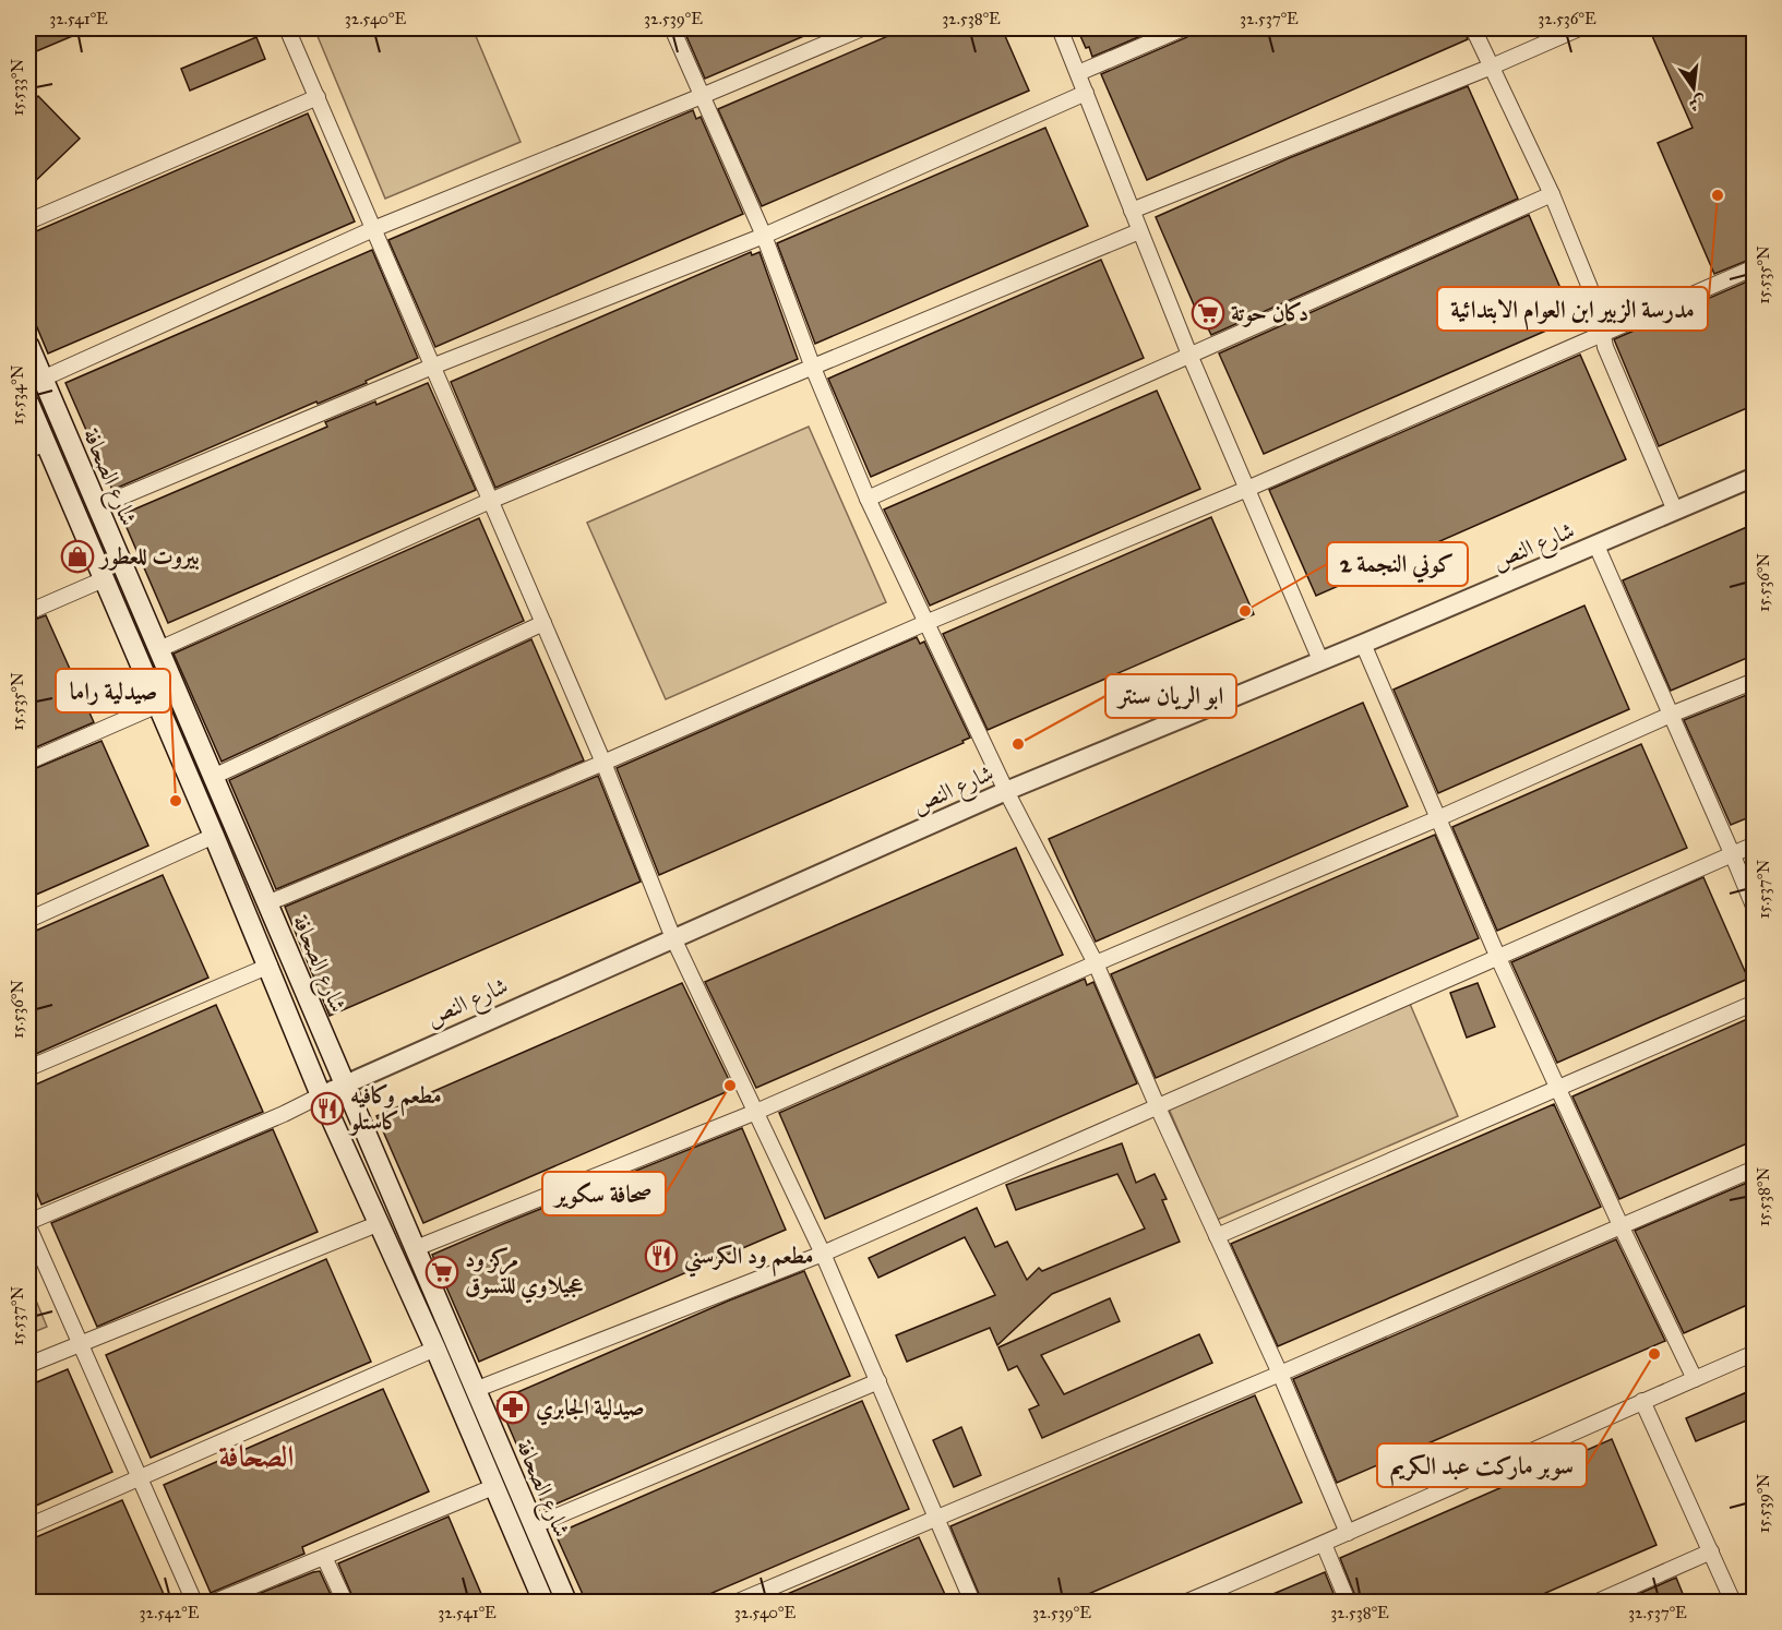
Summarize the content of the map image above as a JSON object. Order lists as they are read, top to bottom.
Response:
{
  "streets": {
    "main road": ["شارع الصحافة"],
    "street": ["شارع النص"]
  },
  "crossings": [
    ["شارع الصحافة", "شارع النص"]
  ],
  "districts": ["الصحافة"],
  "places": {
    "other": [
      "مدرسة الزبير ابن العوام الابتدائية",
      "كوني النجمة 2",
      "ابو الريان سنتر",
      "صيدلية راما",
      "صحافة سكوير",
      "سوبر ماركت عبد الكريم"
    ],
    "supermarket": ["دكان حوتة", "مركز ود عجيلاوي للتسوق"],
    "shop": ["بيروت للعطور"],
    "restaurant": ["مطعم وكافيه كاستلو", "مطعم ود الكرسني"],
    "pharmacy": ["صيدلية الجابري"]
  },
  "north": "bottom",
  "coordinates": [
    "32.541°E",
    "32.540°E",
    "32.539°E",
    "32.538°E",
    "32.537°E",
    "32.536°E",
    "15.533°N",
    "15.535°N",
    "15.534°N",
    "15.536°N",
    "15.537°N",
    "15.538°N",
    "15.539°N",
    "32.542°E"
  ]
}
